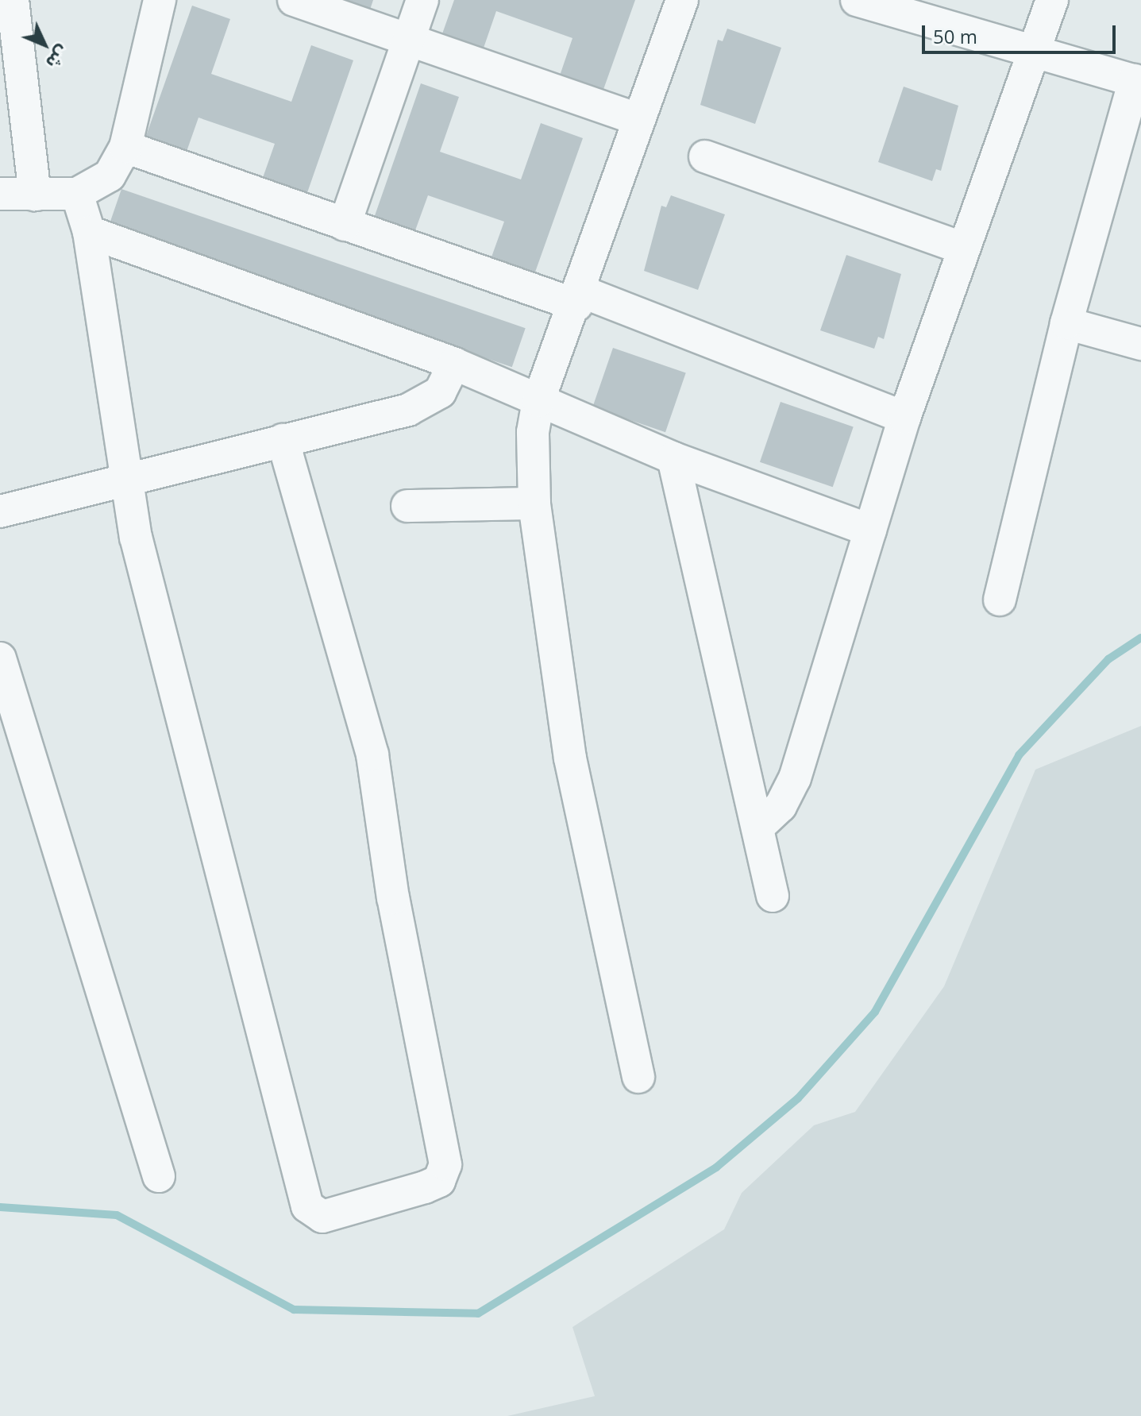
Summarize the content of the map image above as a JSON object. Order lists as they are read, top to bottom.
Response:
{
  "scale_bar": "50 m",
  "north": "bottom right"
}
